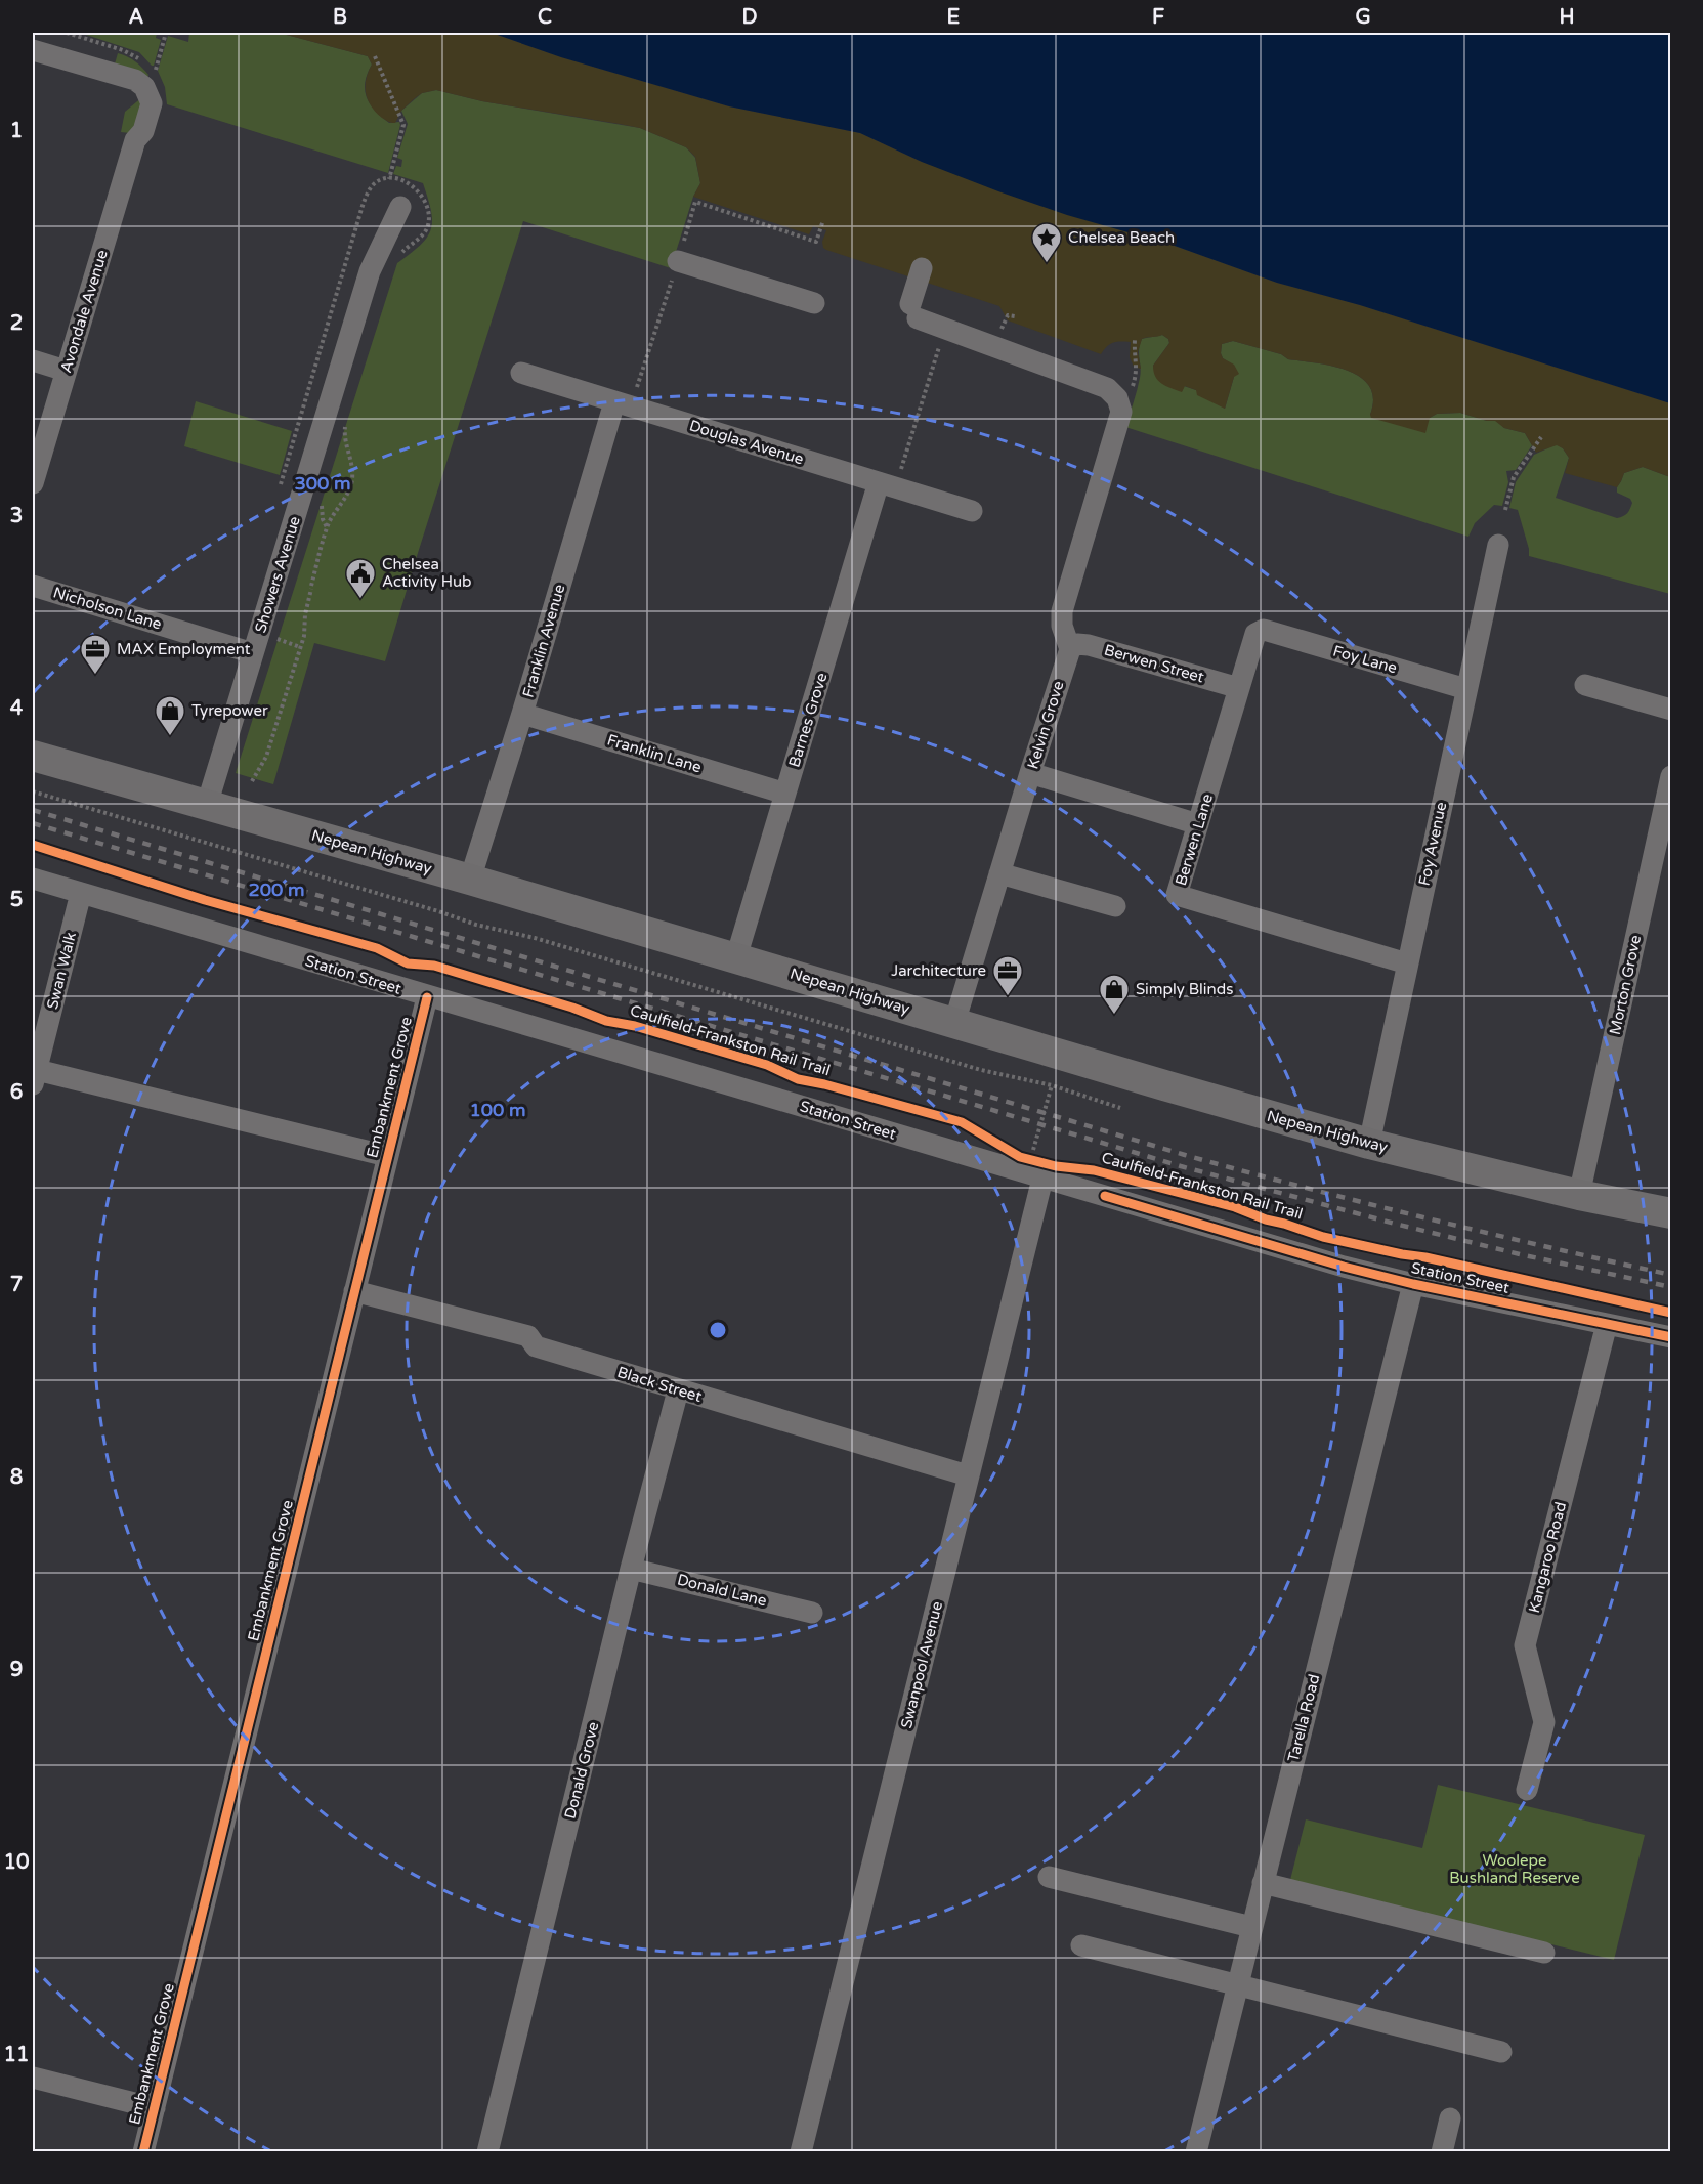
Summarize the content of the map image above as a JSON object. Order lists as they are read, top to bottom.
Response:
{
  "streets": {
    "highway": ["Nepean Highway"],
    "street": [
      "Avondale Avenue",
      "Douglas Avenue",
      "Showers Avenue",
      "Nicholson Lane",
      "Franklin Avenue",
      "Foy Lane",
      "Berwen Street",
      "Barnes Grove",
      "Kelvin Grove",
      "Franklin Lane",
      "Berwen Lane",
      "Foy Avenue",
      "Swan Walk",
      "Station Street",
      "Morton Grove",
      "Embankment Grove",
      "Black Street",
      "Kangaroo Road",
      "Donald Lane",
      "Swanpool Avenue",
      "Tarella Road",
      "Donald Grove"
    ],
    "cycle path": ["Caulfield-Frankston Rail Trail"]
  },
  "crossings": [
    ["Douglas Avenue", "Franklin Avenue"],
    ["Douglas Avenue", "Barnes Grove"],
    ["Showers Avenue", "Nicholson Lane"],
    ["Showers Avenue", "Nepean Highway"],
    ["Franklin Avenue", "Franklin Lane"],
    ["Franklin Avenue", "Nepean Highway"],
    ["Foy Lane", "Berwen Lane"],
    ["Foy Lane", "Foy Avenue"],
    ["Berwen Street", "Kelvin Grove"],
    ["Berwen Street", "Berwen Lane"],
    ["Barnes Grove", "Franklin Lane"],
    ["Barnes Grove", "Nepean Highway"],
    ["Kelvin Grove", "Nepean Highway"],
    ["Berwen Lane", "Foy Avenue"],
    ["Foy Avenue", "Nepean Highway"],
    ["Nepean Highway", "Morton Grove"],
    ["Swan Walk", "Station Street"],
    ["Station Street", "Embankment Grove"],
    ["Station Street", "Kangaroo Road"],
    ["Station Street", "Swanpool Avenue"],
    ["Station Street", "Tarella Road"],
    ["Embankment Grove", "Black Street"],
    ["Black Street", "Swanpool Avenue"],
    ["Black Street", "Donald Grove"],
    ["Donald Lane", "Donald Grove"]
  ],
  "parks": ["Woolepe Bushland Reserve"],
  "places": {
    "place": ["Chelsea Beach"],
    "public building": ["Chelsea Activity Hub"],
    "office": ["MAX Employment", "Jarchitecture"],
    "shop": ["Tyrepower", "Simply Blinds"]
  },
  "grid": {
    "columns": [
      "A",
      "B",
      "C",
      "D",
      "E",
      "F",
      "G",
      "H"
    ],
    "rows": [
      "1",
      "2",
      "3",
      "4",
      "5",
      "6",
      "7",
      "8",
      "9",
      "10",
      "11"
    ]
  },
  "rings": ["300 m", "200 m", "100 m"]
}
